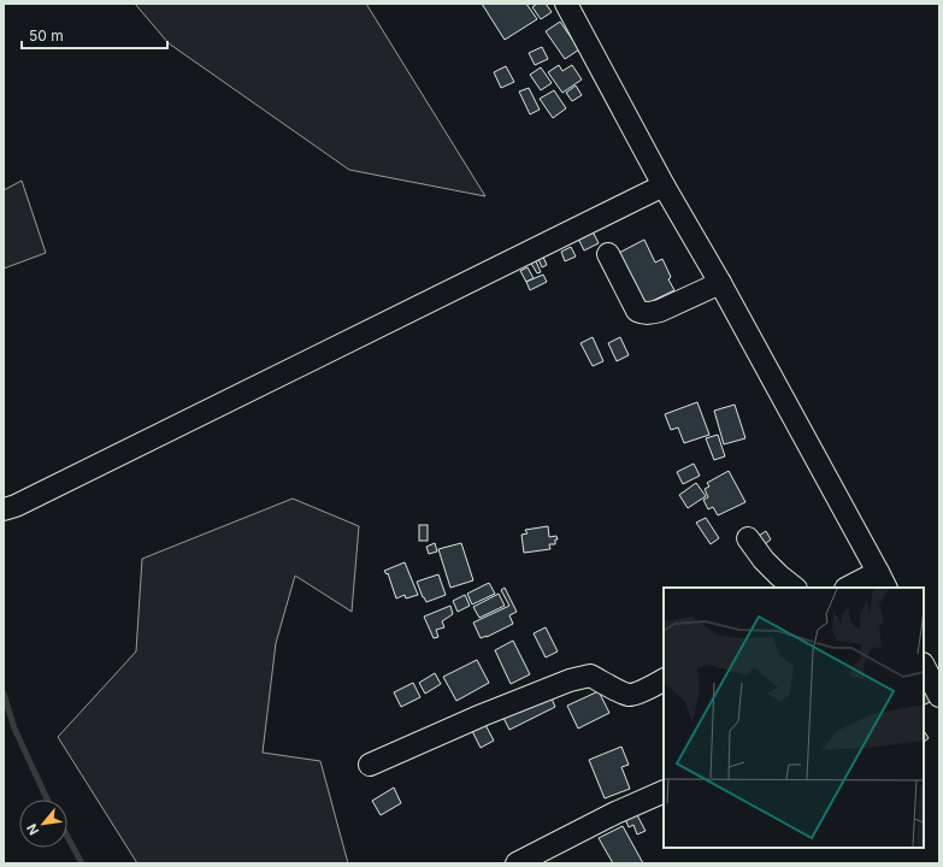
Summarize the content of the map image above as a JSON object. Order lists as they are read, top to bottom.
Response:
{
  "scale_bar": "50 m",
  "north": "bottom left"
}
